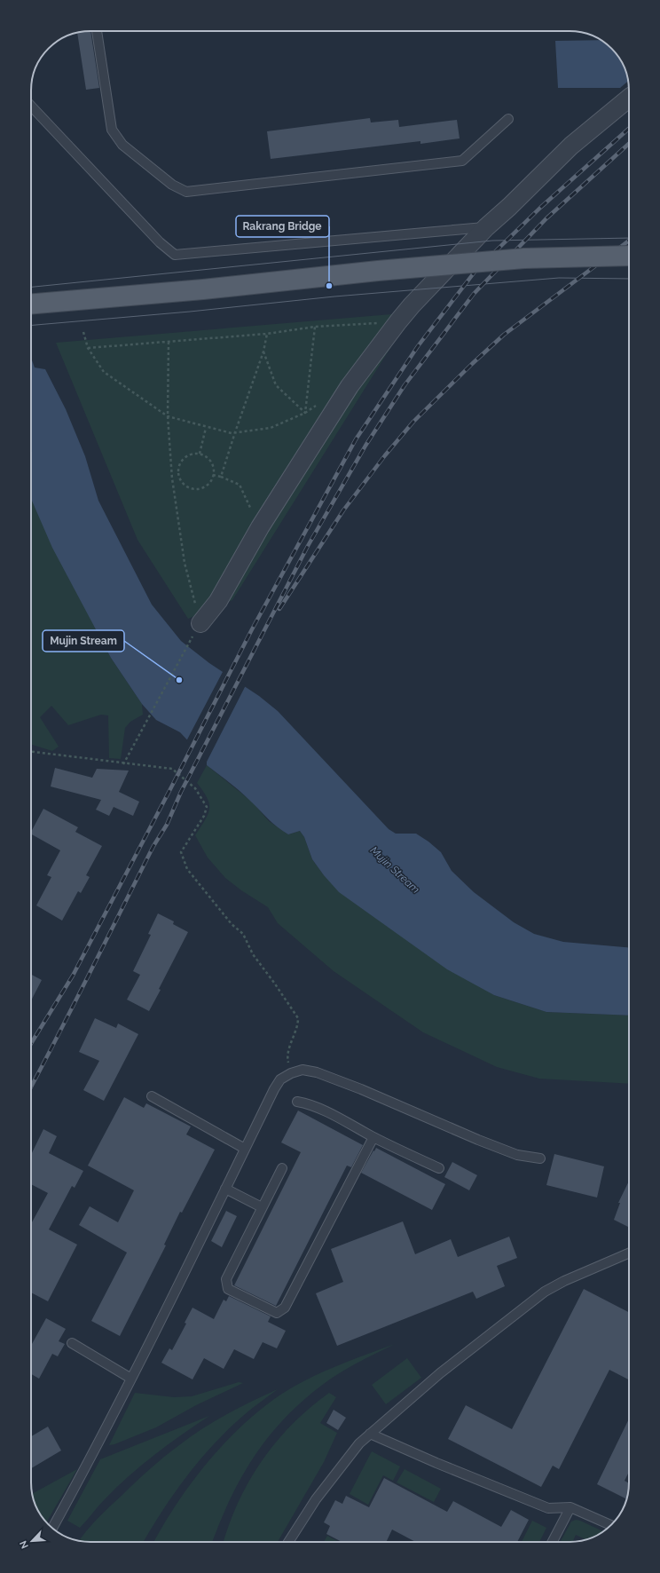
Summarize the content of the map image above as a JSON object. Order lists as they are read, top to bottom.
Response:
{
  "water": ["Mujin Stream"],
  "places": ["Rakrang Bridge", "Mujin Stream"],
  "north": "bottom left"
}
